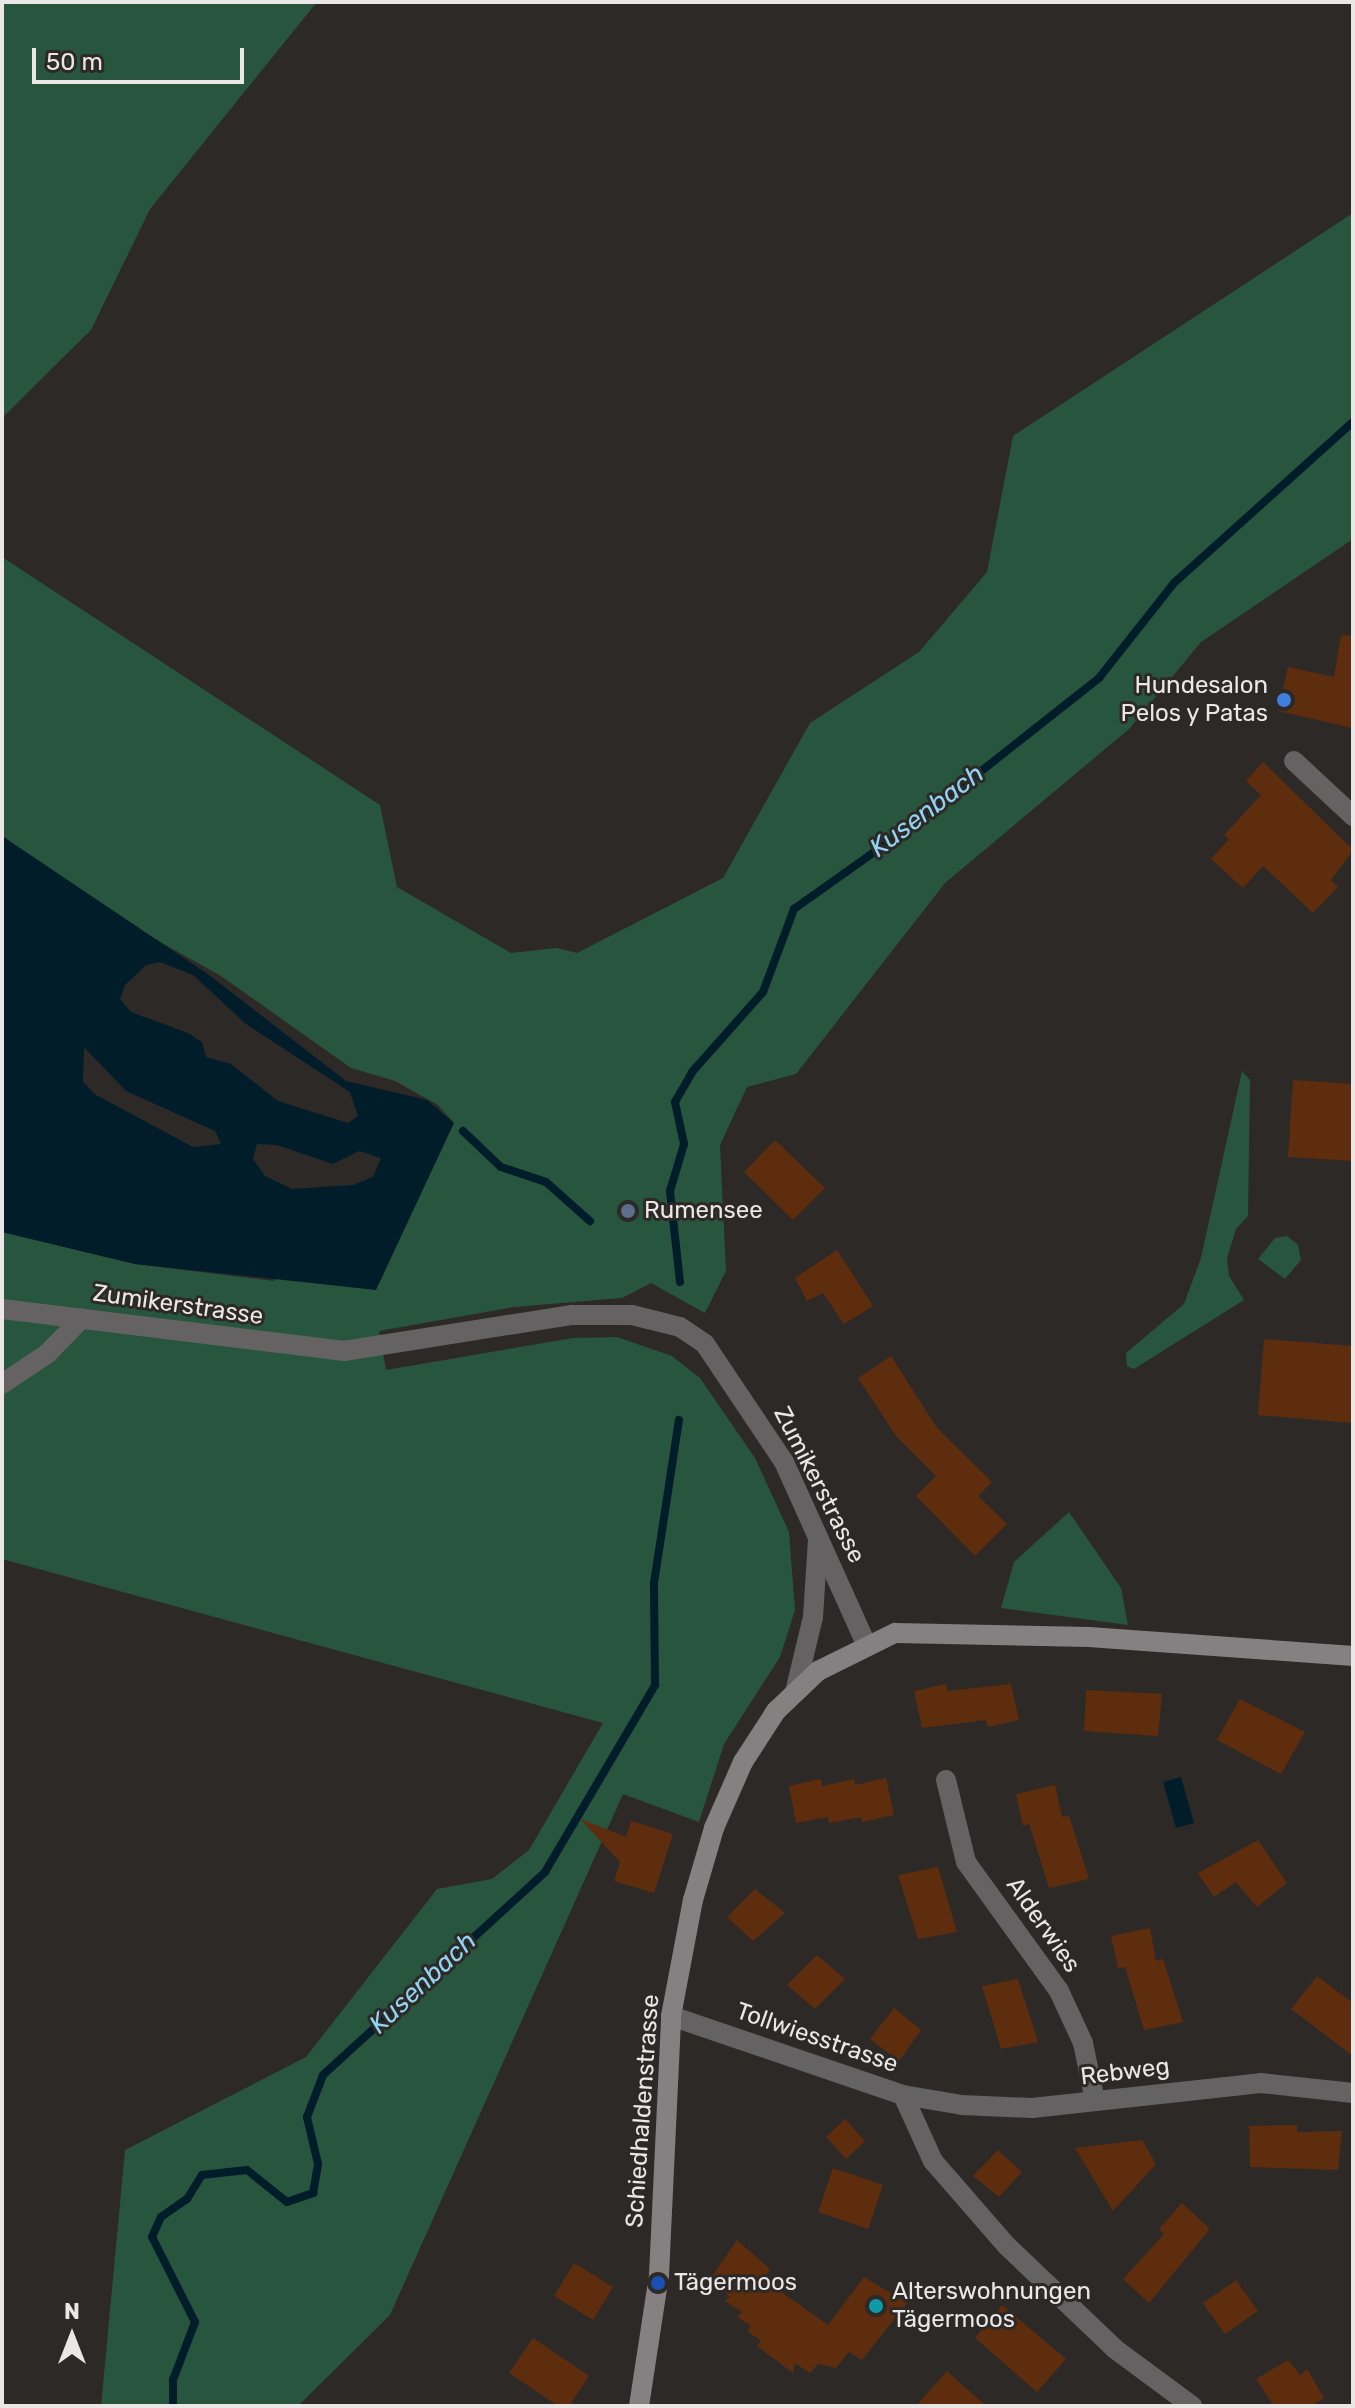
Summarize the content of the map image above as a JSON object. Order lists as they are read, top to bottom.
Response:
{
  "streets": {
    "main road": ["Schiedhaldenstrasse"],
    "street": [
      "Zumikerstrasse",
      "Alderwies",
      "Tollwiesstrasse",
      "Rebweg"
    ]
  },
  "crossings": [
    ["Zumikerstrasse", "Schiedhaldenstrasse"],
    ["Alderwies", "Rebweg"],
    ["Tollwiesstrasse", "Rebweg"],
    ["Tollwiesstrasse", "Schiedhaldenstrasse"]
  ],
  "water": ["Kusenbach"],
  "places": [
    "Hundesalon Pelos y Patas",
    "Rumensee",
    "Tägermoos",
    "Alterswohnungen Tägermoos"
  ],
  "scale_bar": "50 m",
  "north": "top"
}
